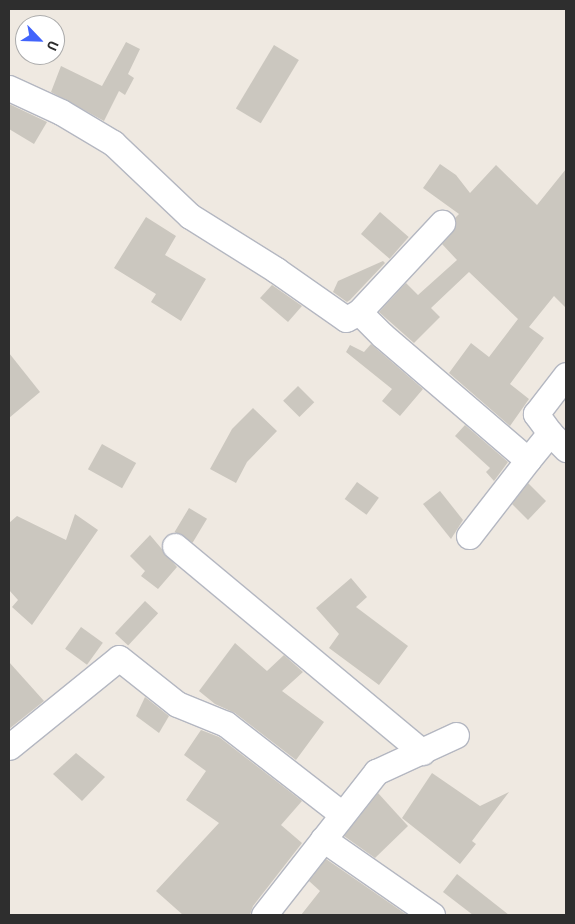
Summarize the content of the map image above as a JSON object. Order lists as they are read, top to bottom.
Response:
{
  "north": "bottom right"
}
